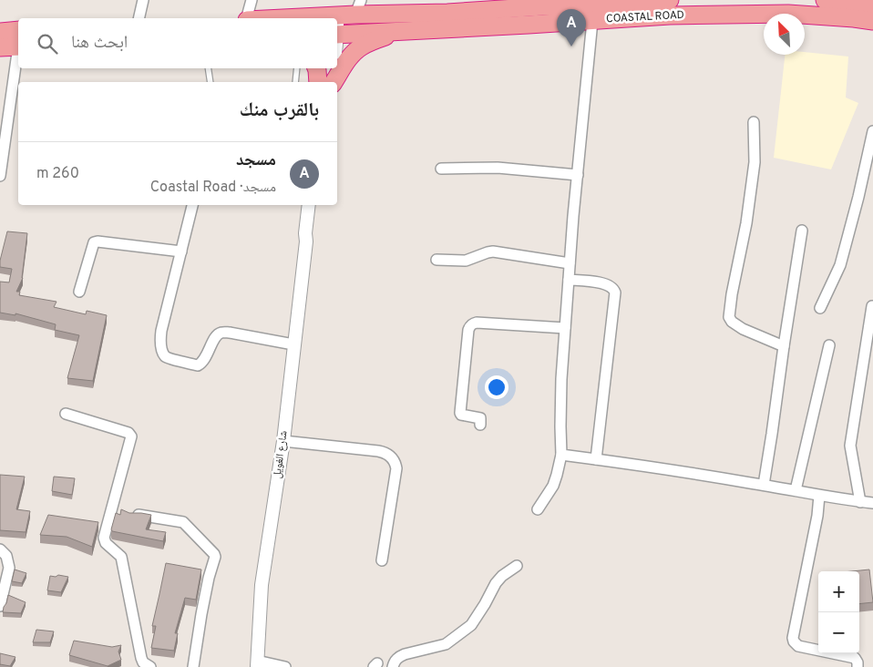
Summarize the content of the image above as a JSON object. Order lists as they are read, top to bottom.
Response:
{
  "streets": {
    "highway": ["COASTAL ROAD"],
    "street": ["شارع الغويل"]
  },
  "north": "top left",
  "page": {
    "pins": "A",
    "search": "ابحث هنا",
    "heading": "بالقرب منك",
    "list": [
      {
        "mark": "A",
        "name": "مسجد",
        "note": "مسجد · Coastal Road",
        "value": "260 m"
      }
    ],
    "map_buttons": ["+", "−"]
  }
}
